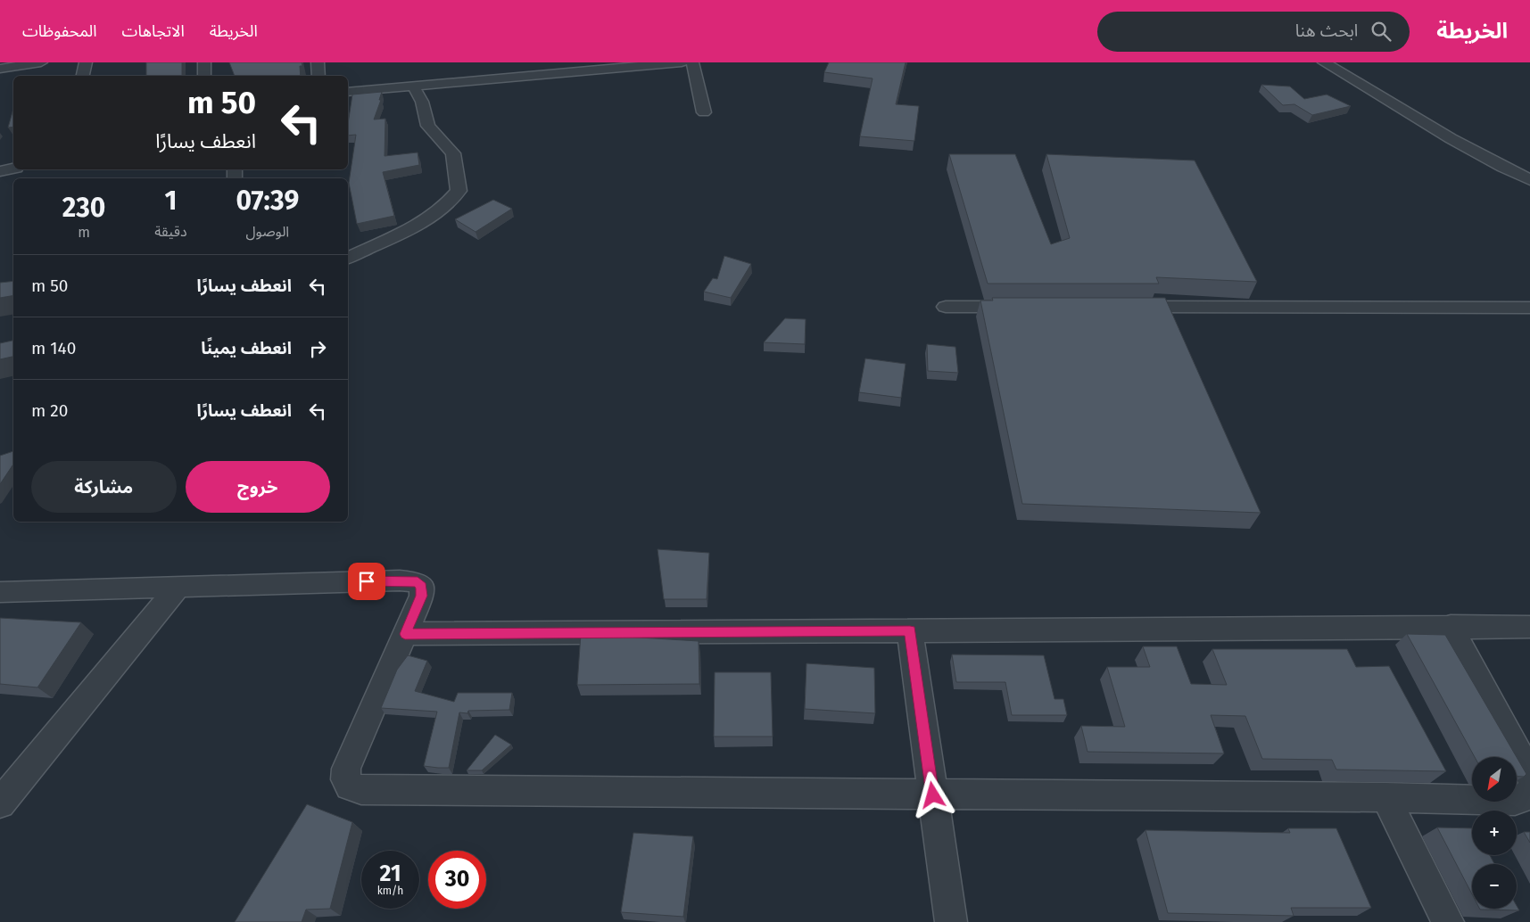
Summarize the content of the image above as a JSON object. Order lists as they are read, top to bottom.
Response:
{
  "north": "bottom left",
  "page": {
    "header": "الخريطة",
    "search": "ابحث هنا",
    "nav": ["الخريطة", "الاتجاهات", "المحفوظات"],
    "turn": ["50 m", "انعطف يسارًا"],
    "eta": [
      "07:39",
      "الوصول",
      "1",
      "دقيقة",
      "230",
      "m"
    ],
    "list": [
      {
        "name": "انعطف يسارًا",
        "value": "50 m"
      },
      {
        "name": "انعطف يمينًا",
        "value": "140 m"
      },
      {
        "name": "انعطف يسارًا",
        "value": "20 m"
      }
    ],
    "buttons": ["خروج", "مشاركة"],
    "map_buttons": ["+", "−"],
    "speed": "21 km/h",
    "limit": "30"
  }
}
